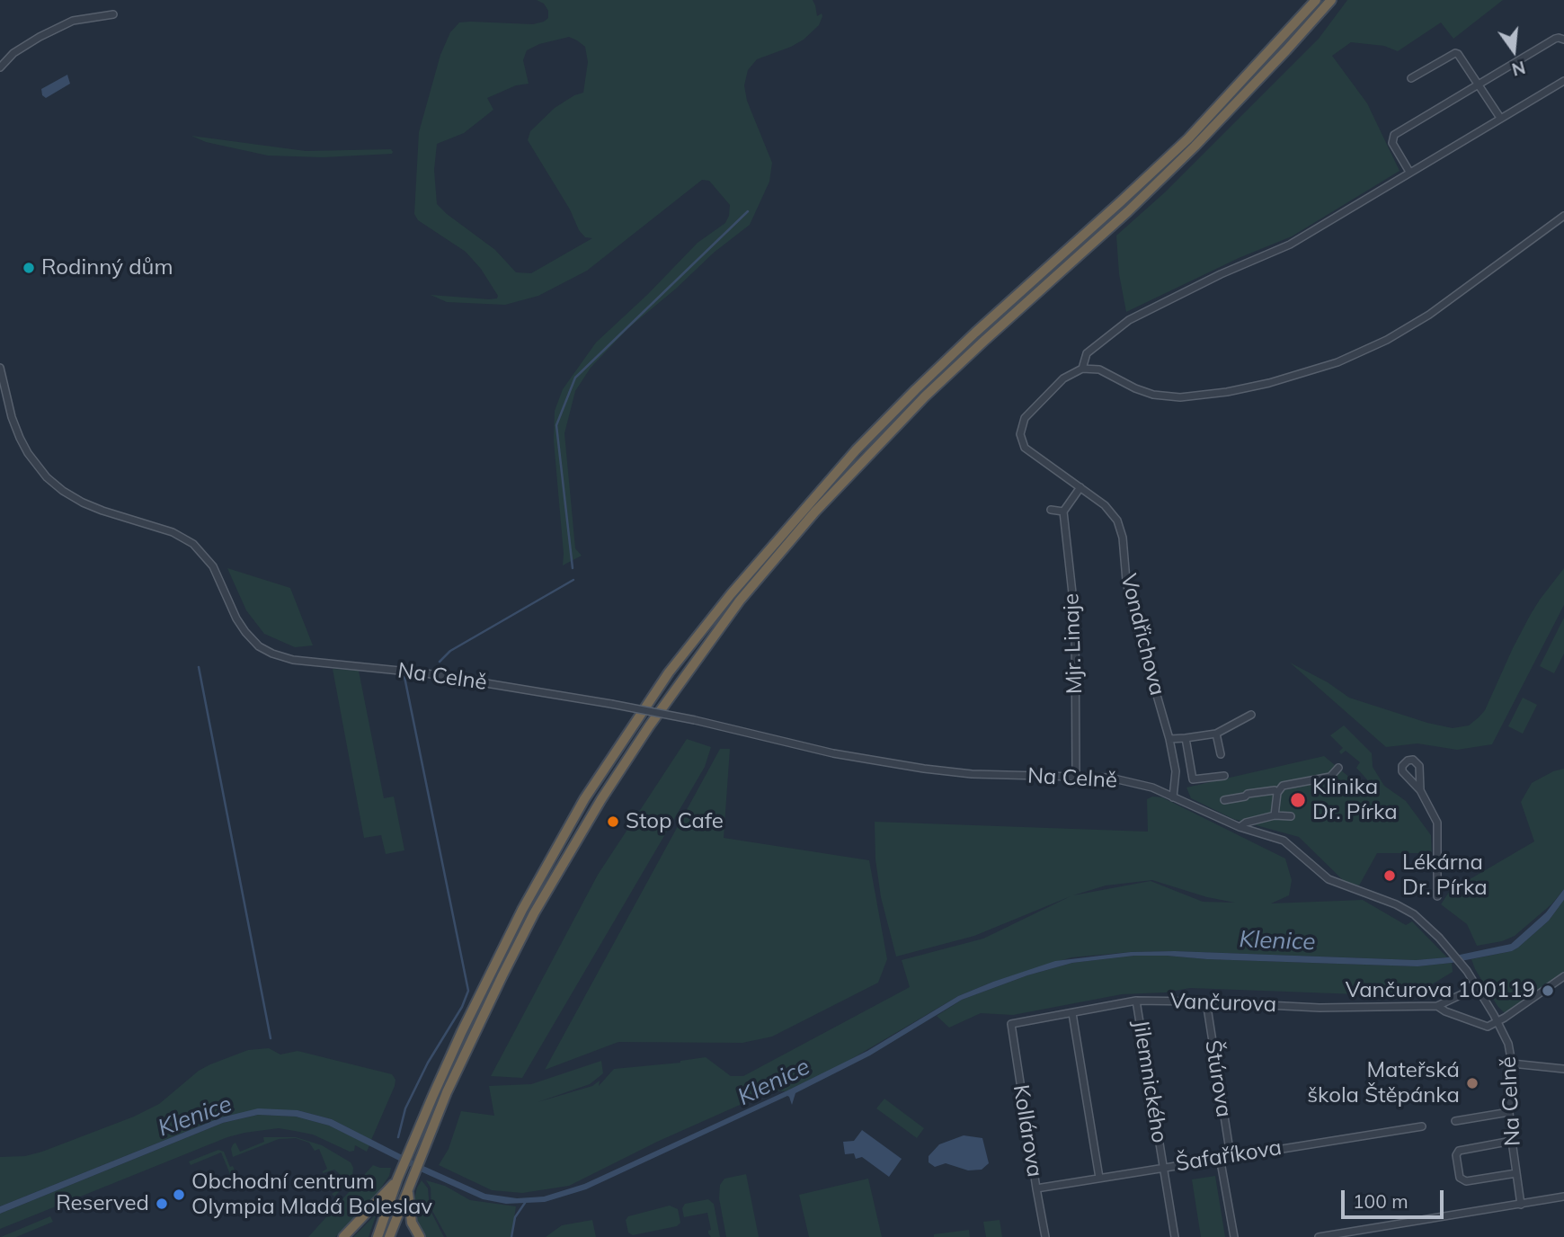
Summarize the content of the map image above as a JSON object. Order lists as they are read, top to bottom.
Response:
{
  "streets": {
    "street": [
      "Vondřichova",
      "Mjr. Linaje",
      "Na Celně",
      "Vančurova",
      "Štúrova",
      "Jilemnického",
      "Kollárova",
      "Šafaříkova"
    ]
  },
  "crossings": [
    ["Vondřichova", "Na Celně"],
    ["Mjr. Linaje", "Na Celně"],
    ["Na Celně", "Vančurova"],
    ["Vančurova", "Štúrova"],
    ["Vančurova", "Jilemnického"],
    ["Vančurova", "Kollárova"],
    ["Štúrova", "Šafaříkova"],
    ["Jilemnického", "Šafaříkova"],
    ["Kollárova", "Šafaříkova"]
  ],
  "water": ["Klenice"],
  "places": [
    "Rodinný dům",
    "Klinika Dr. Pírka",
    "Stop Cafe",
    "Lékárna Dr. Pírka",
    "Vančurova 100119",
    "Mateřská škola Štěpánka",
    "Obchodní centrum Olympia Mladá Boleslav",
    "Reserved"
  ],
  "scale_bar": "100 m",
  "north": "bottom"
}
